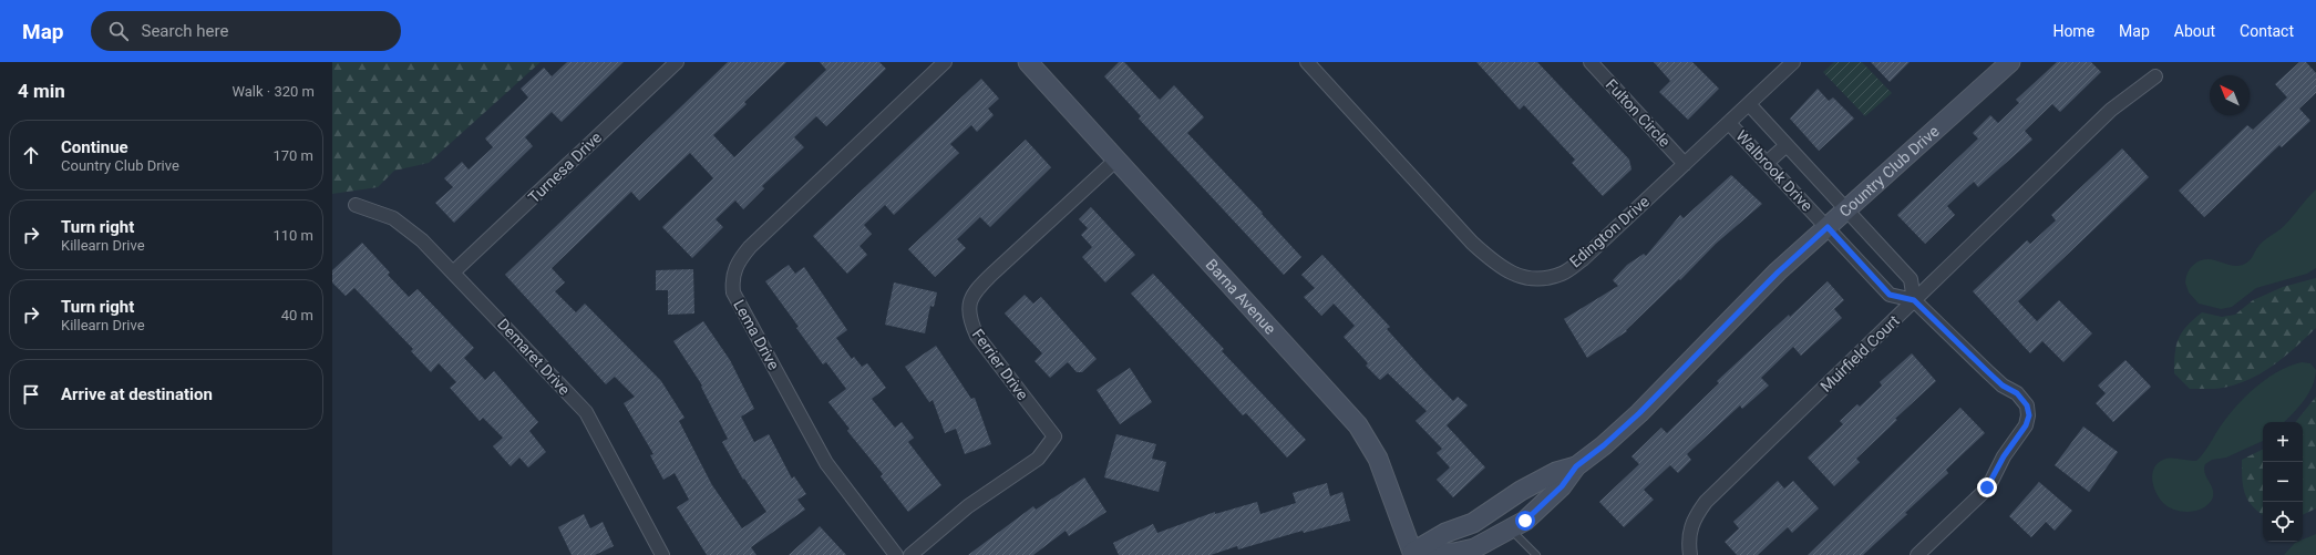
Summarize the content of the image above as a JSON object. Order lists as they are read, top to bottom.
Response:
{
  "streets": {
    "street": [
      "Fulton Circle",
      "Turnesa Drive",
      "Walbrook Drive",
      "Country Club Drive",
      "Edington Drive",
      "Barna Avenue",
      "Lema Drive",
      "Muirfield Court",
      "Demaret Drive",
      "Ferrier Drive"
    ]
  },
  "crossings": [
    ["Fulton Circle", "Edington Drive"],
    ["Turnesa Drive", "Demaret Drive"],
    ["Walbrook Drive", "Country Club Drive"],
    ["Walbrook Drive", "Edington Drive"],
    ["Walbrook Drive", "Muirfield Court"],
    ["Country Club Drive", "Barna Avenue"],
    ["Barna Avenue", "Ferrier Drive"]
  ],
  "north": "top left",
  "page": {
    "header": "Map",
    "search": "Search here",
    "nav": [
      "Home",
      "Map",
      "About",
      "Contact"
    ],
    "heading": ["4 min", "Walk · 320 m"],
    "list": [
      ["Continue", "Country Club Drive", "170 m"],
      ["Turn right", "Killearn Drive", "110 m"],
      ["Turn right", "Killearn Drive", "40 m"],
      "Arrive at destination"
    ],
    "map_buttons": ["+", "−"]
  }
}
